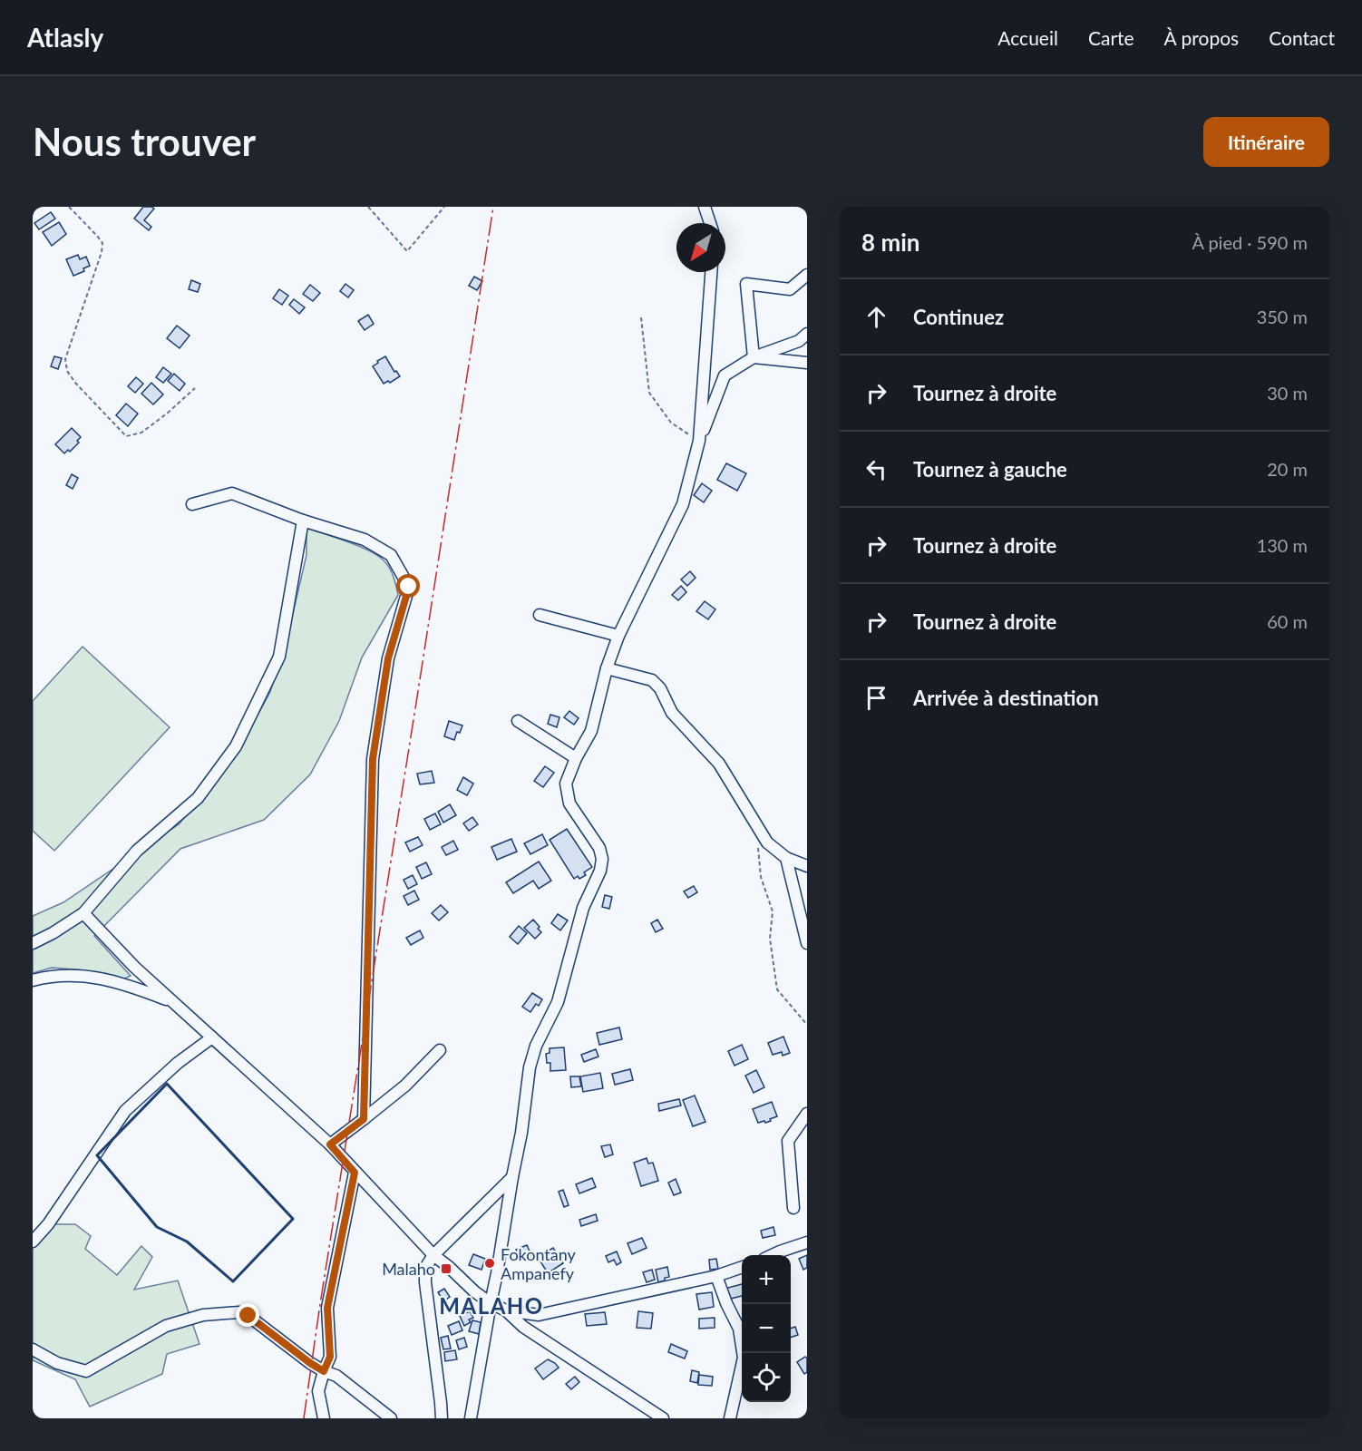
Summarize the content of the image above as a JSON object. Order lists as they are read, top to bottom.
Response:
{
  "districts": ["MALAHO"],
  "places": {
    "other": ["Fokontany Ampanefy"],
    "transit": ["Malaho"]
  },
  "north": "bottom left",
  "page": {
    "header": "Atlasly",
    "nav": [
      "Accueil",
      "Carte",
      "À propos",
      "Contact"
    ],
    "buttons": "Itinéraire",
    "title": "Nous trouver",
    "heading": ["8 min", "À pied · 590 m"],
    "list": [
      ["Continuez", "350 m"],
      ["Tournez à droite", "30 m"],
      ["Tournez à gauche", "20 m"],
      ["Tournez à droite", "130 m"],
      ["Tournez à droite", "60 m"],
      "Arrivée à destination"
    ],
    "map_buttons": ["+", "−"]
  }
}
